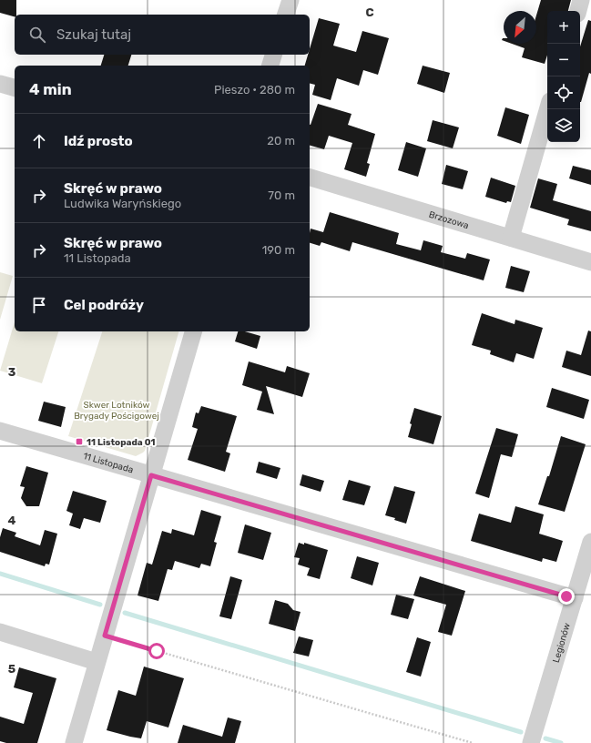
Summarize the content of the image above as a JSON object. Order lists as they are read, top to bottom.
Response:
{
  "streets": {
    "street": ["Brzozowa", "11 Listopada", "Legionów"]
  },
  "crossings": [
    ["11 Listopada", "Legionów"]
  ],
  "parks": ["Skwer Lotników Brygady Pościgowej"],
  "places": {
    "transit": ["11 Listopada 01"]
  },
  "north": "bottom left",
  "page": {
    "map_buttons": ["+", "−"],
    "search": "Szukaj tutaj",
    "heading": ["4 min", "Pieszo · 280 m"],
    "list": [
      ["Idź prosto", "20 m"],
      ["Skręć w prawo", "Ludwika Waryńskiego", "70 m"],
      ["Skręć w prawo", "11 Listopada", "190 m"],
      "Cel podróży"
    ]
  },
  "grid": {
    "columns": ["C"],
    "rows": ["3", "4", "5"]
  }
}
